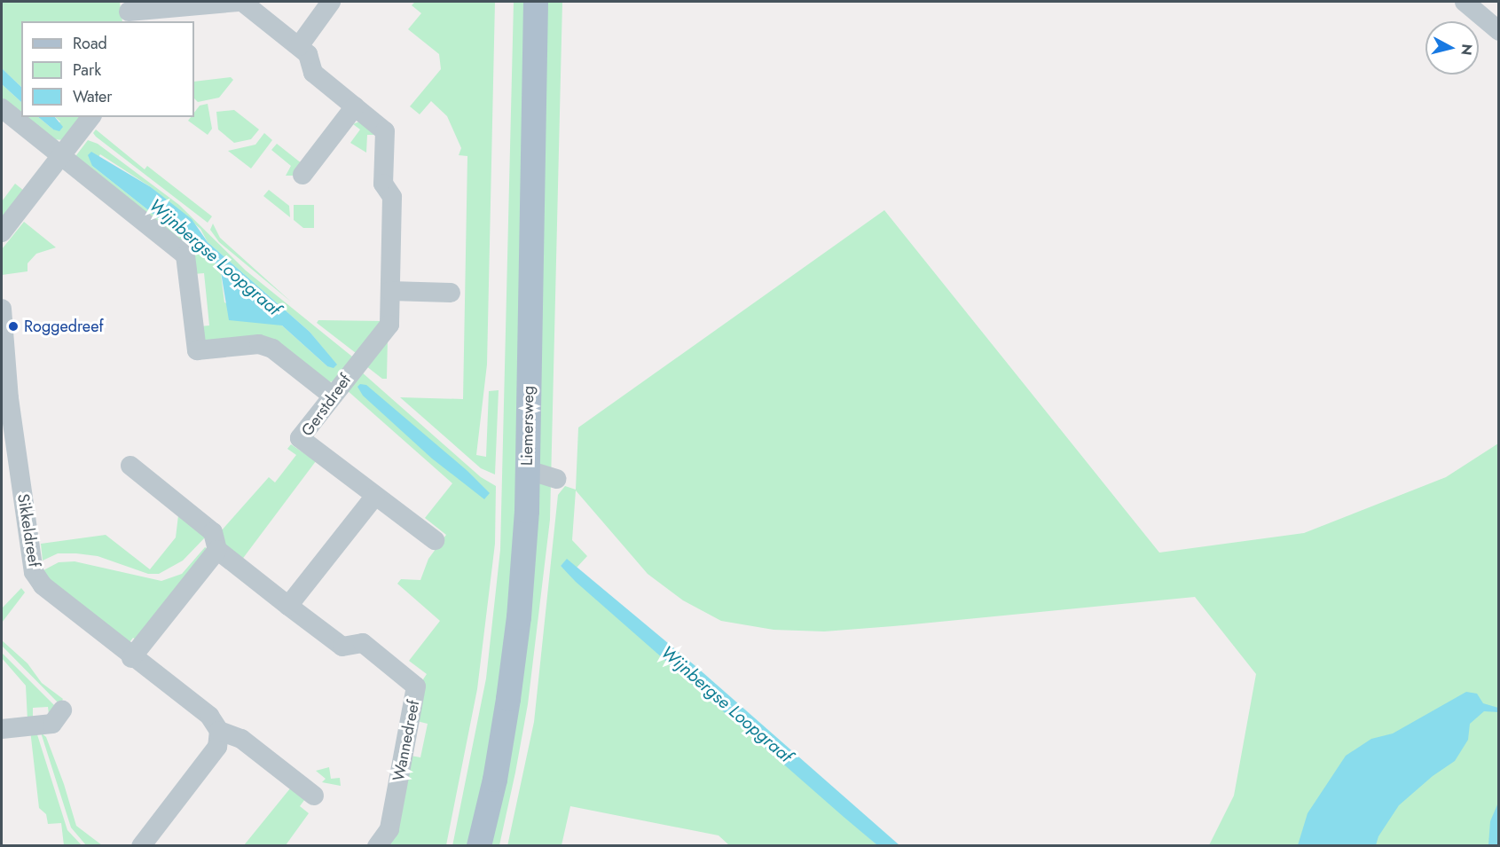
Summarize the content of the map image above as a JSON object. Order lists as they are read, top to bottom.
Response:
{
  "streets": {
    "main road": ["Liemersweg"],
    "street": ["Gerstdreef", "Sikkeldreef", "Wannedreef"]
  },
  "water": ["Wijnbergse Loopgraaf"],
  "places": ["Roggedreef"],
  "legend": ["Road", "Park", "Water"],
  "north": "right"
}
